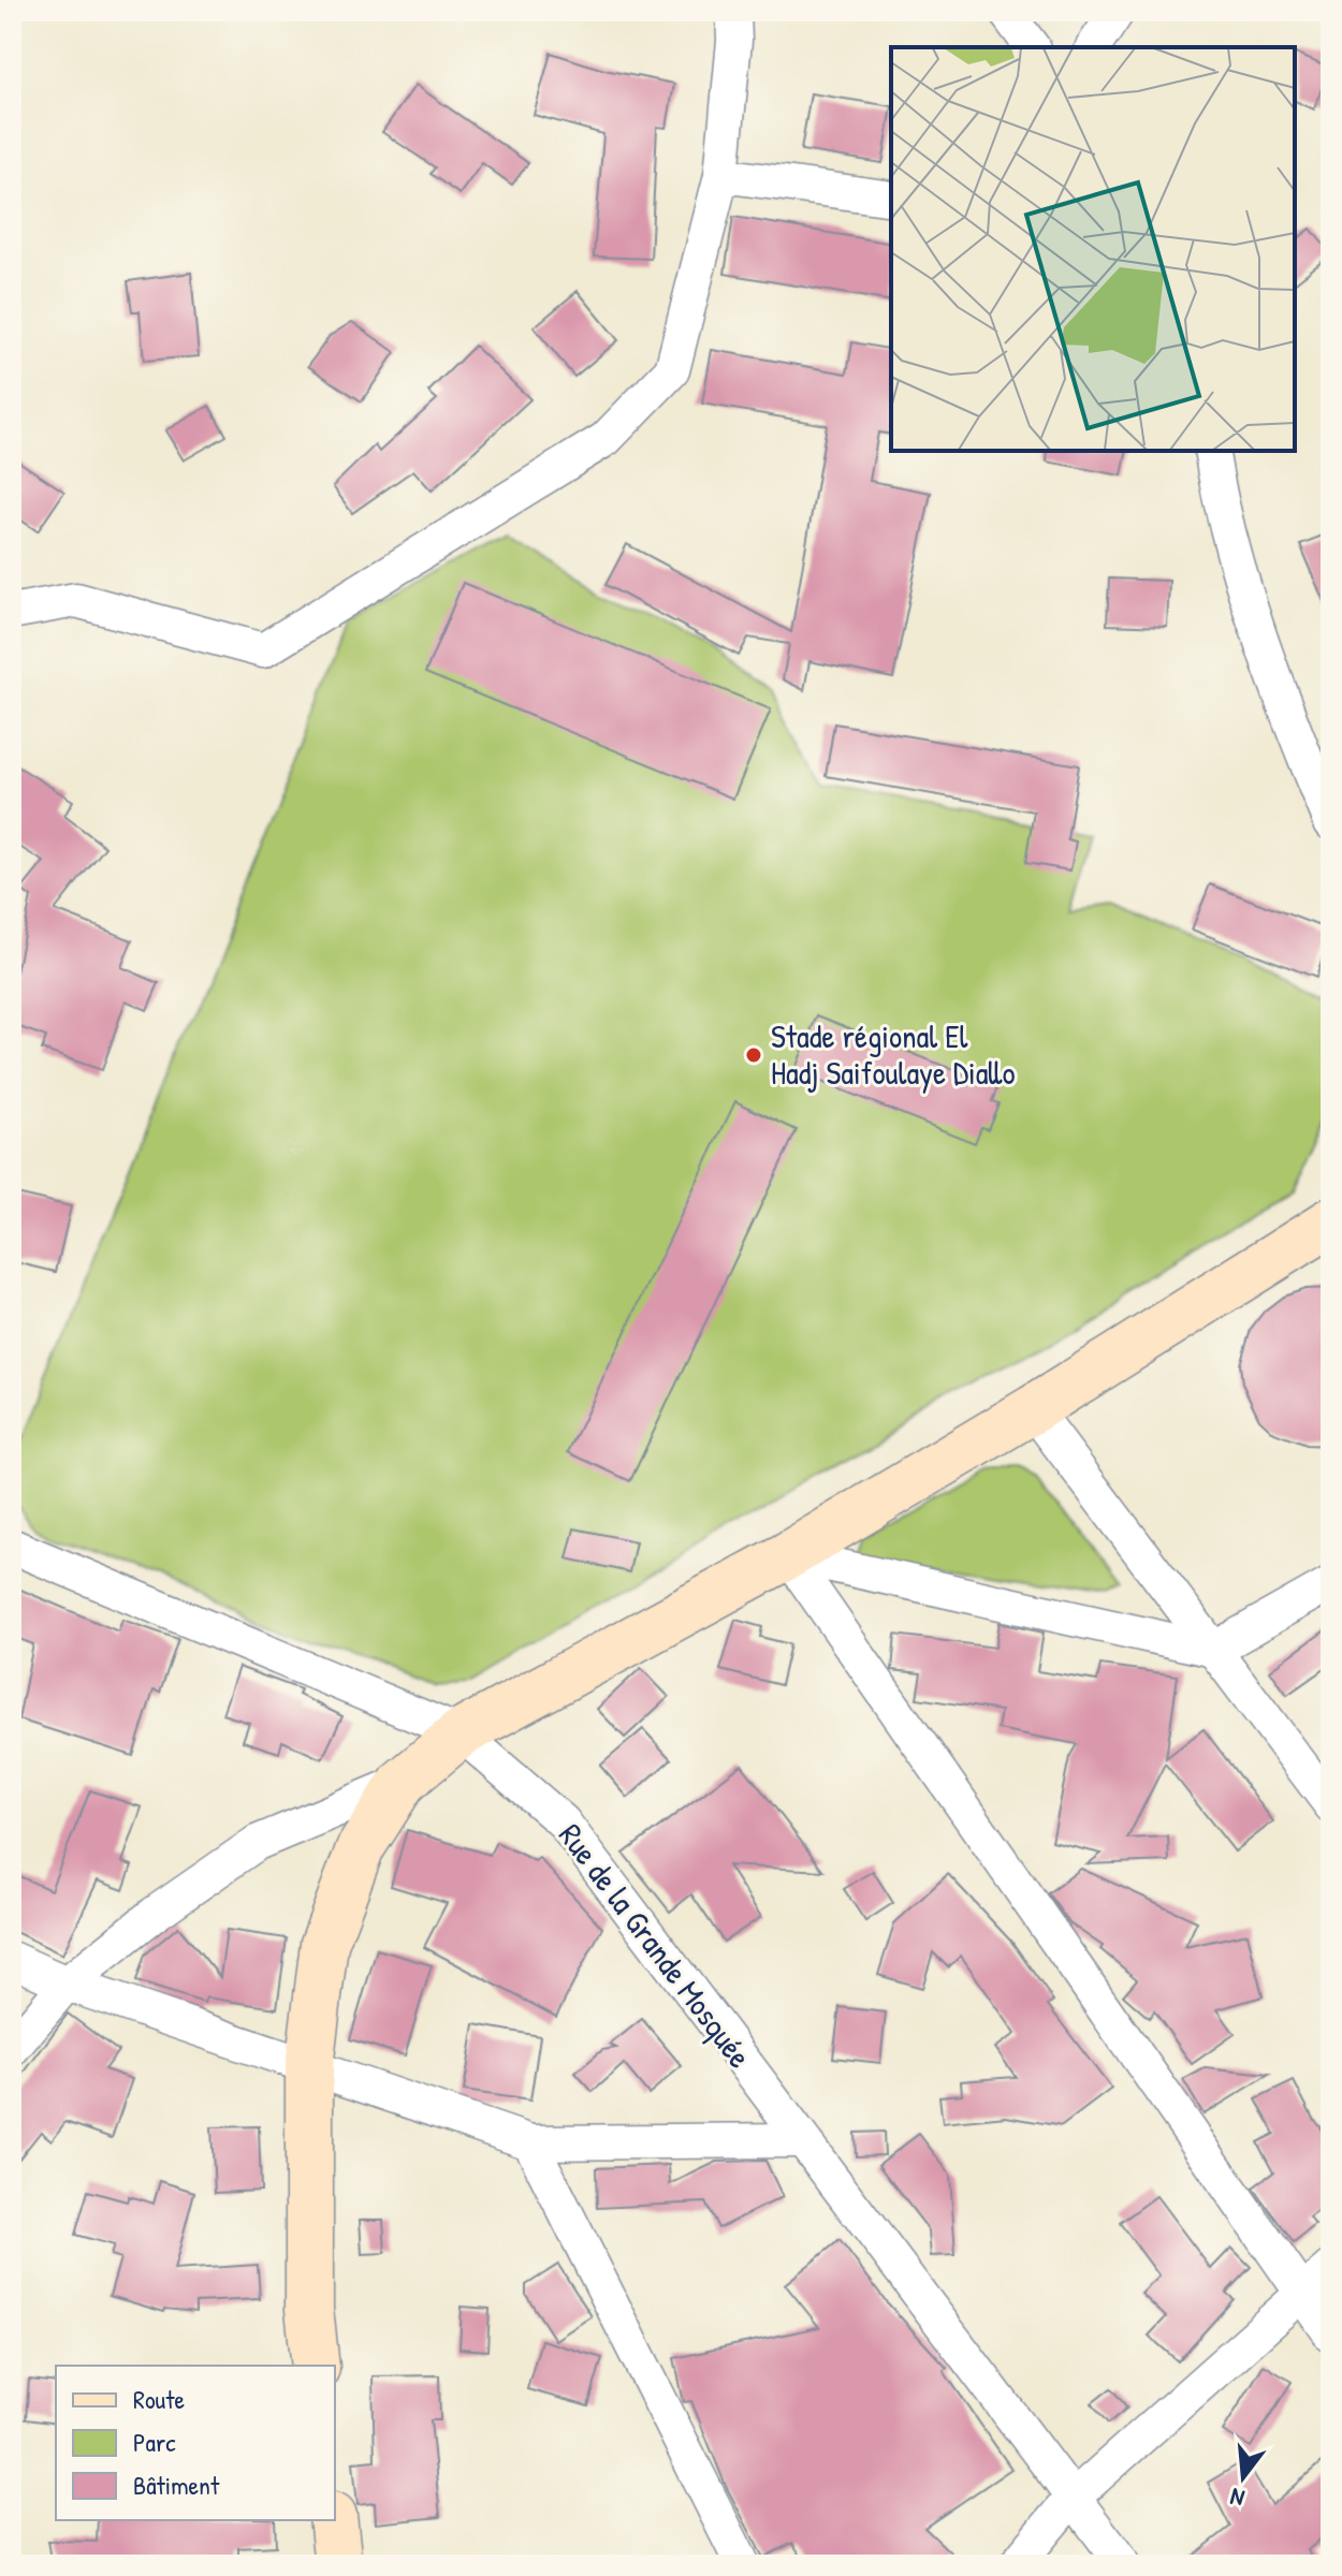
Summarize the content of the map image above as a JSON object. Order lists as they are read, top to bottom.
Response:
{
  "streets": {
    "street": ["Rue de la Grande Mosquée"]
  },
  "places": ["Stade régional El Hadj Saifoulaye Diallo"],
  "legend": ["Route", "Parc", "Bâtiment"],
  "north": "bottom"
}
